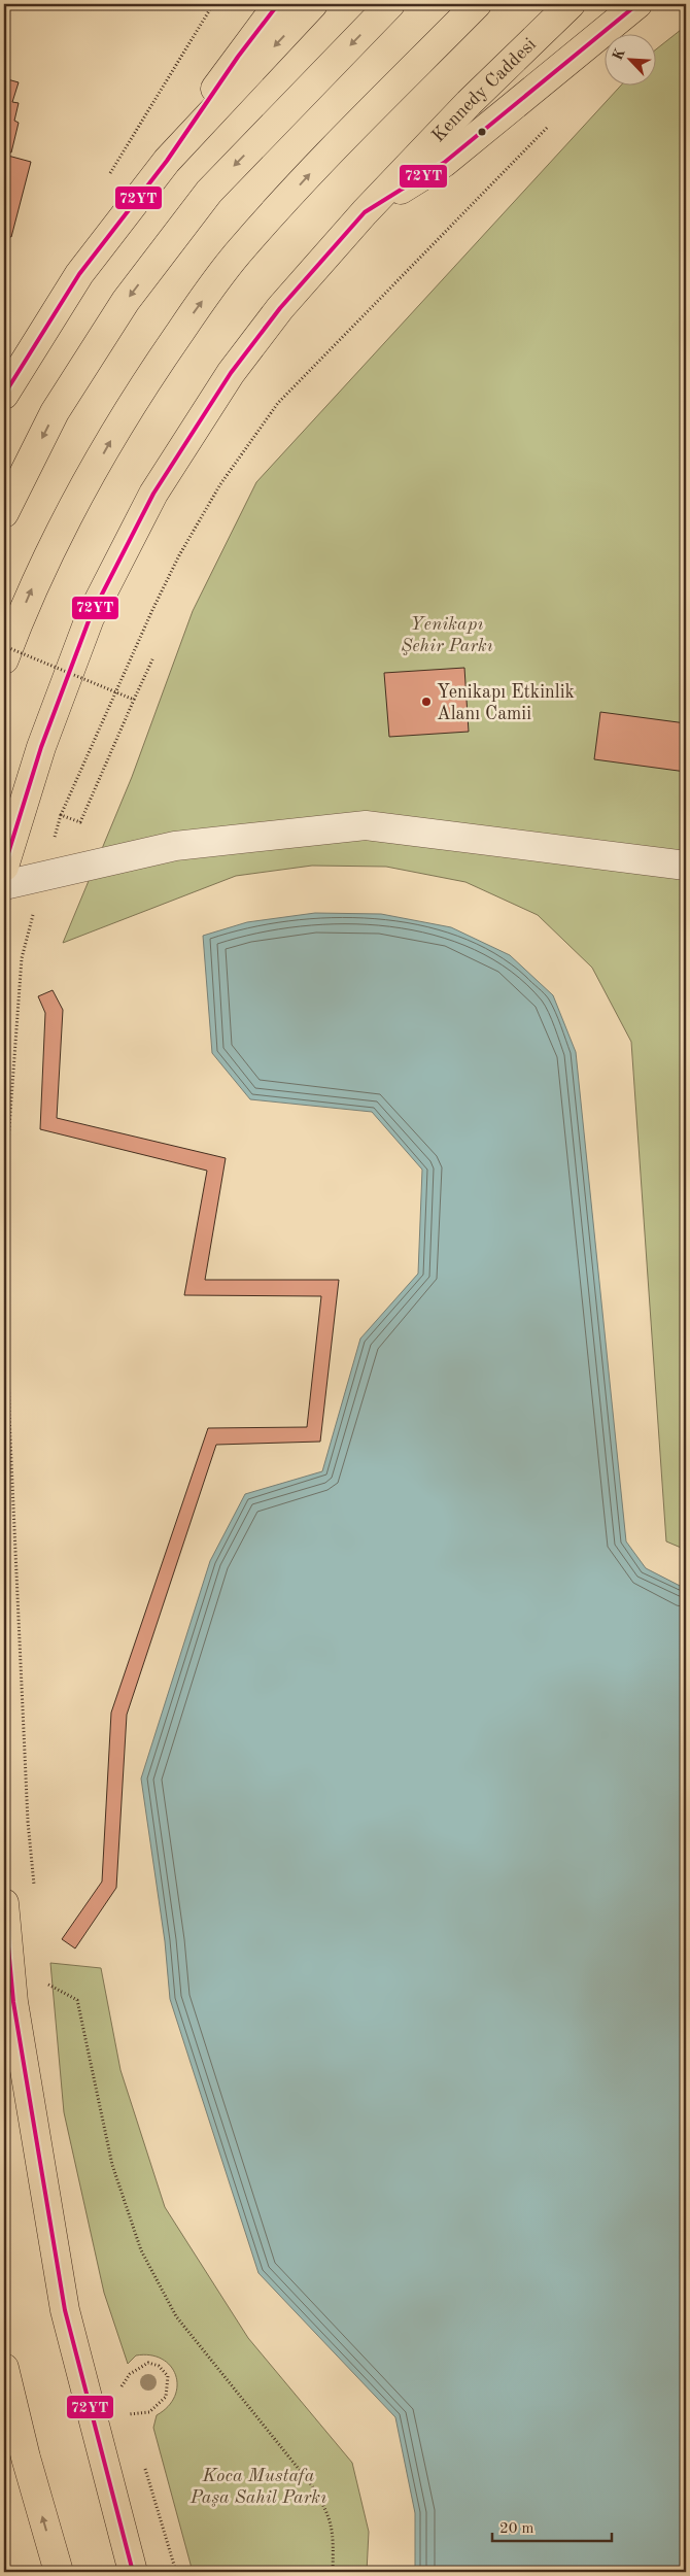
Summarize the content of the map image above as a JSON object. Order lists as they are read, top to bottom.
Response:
{
  "streets": {
    "main road": ["Kennedy Caddesi"]
  },
  "parks": ["Yenikapı Şehir Parkı", "Koca Mustafa Paşa Sahil Parkı"],
  "places": ["Yenikapı Etkinlik Alanı Camii"],
  "lines": ["transit line 72YT"],
  "scale_bar": "20 m",
  "north": "top left"
}
